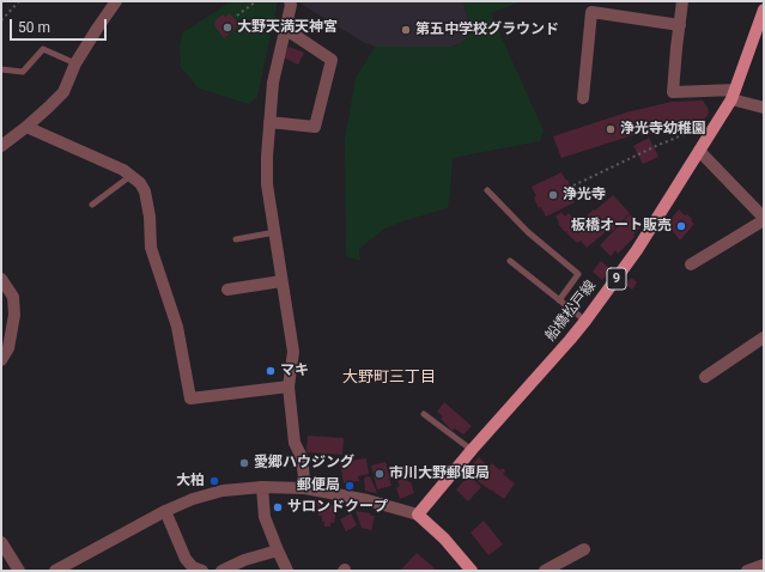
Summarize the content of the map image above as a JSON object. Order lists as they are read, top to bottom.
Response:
{
  "streets": {
    "main road": ["9", "船橋松戸線"]
  },
  "districts": ["大野町三丁目"],
  "places": [
    "大野天満天神宮",
    "第五中学校グラウンド",
    "浄光寺幼稚園",
    "浄光寺",
    "板橋オート販売",
    "マキ",
    "愛郷ハウジング",
    "市川大野郵便局",
    "大柏",
    "郵便局",
    "サロンドクープ"
  ],
  "scale_bar": "50 m"
}
